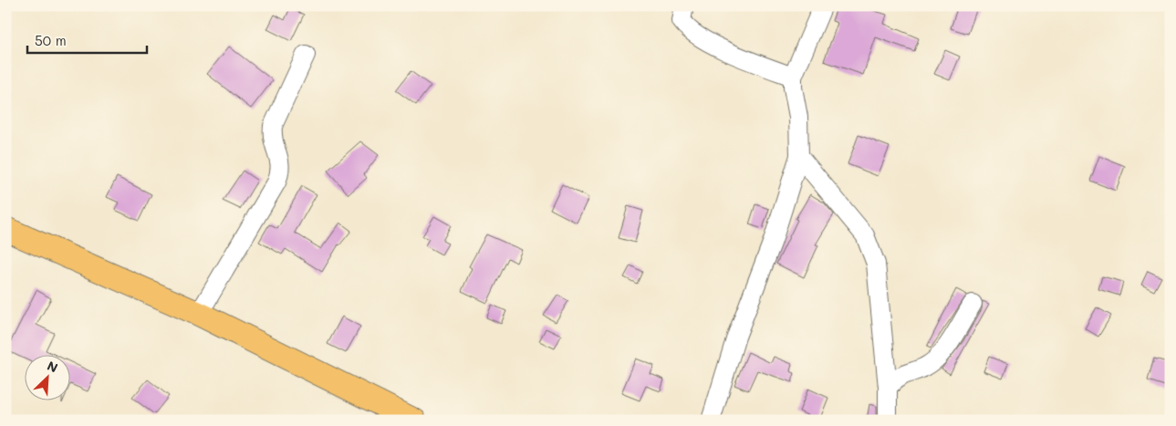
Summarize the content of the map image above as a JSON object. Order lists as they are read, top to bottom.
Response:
{
  "scale_bar": "50 m",
  "north": "top right"
}
